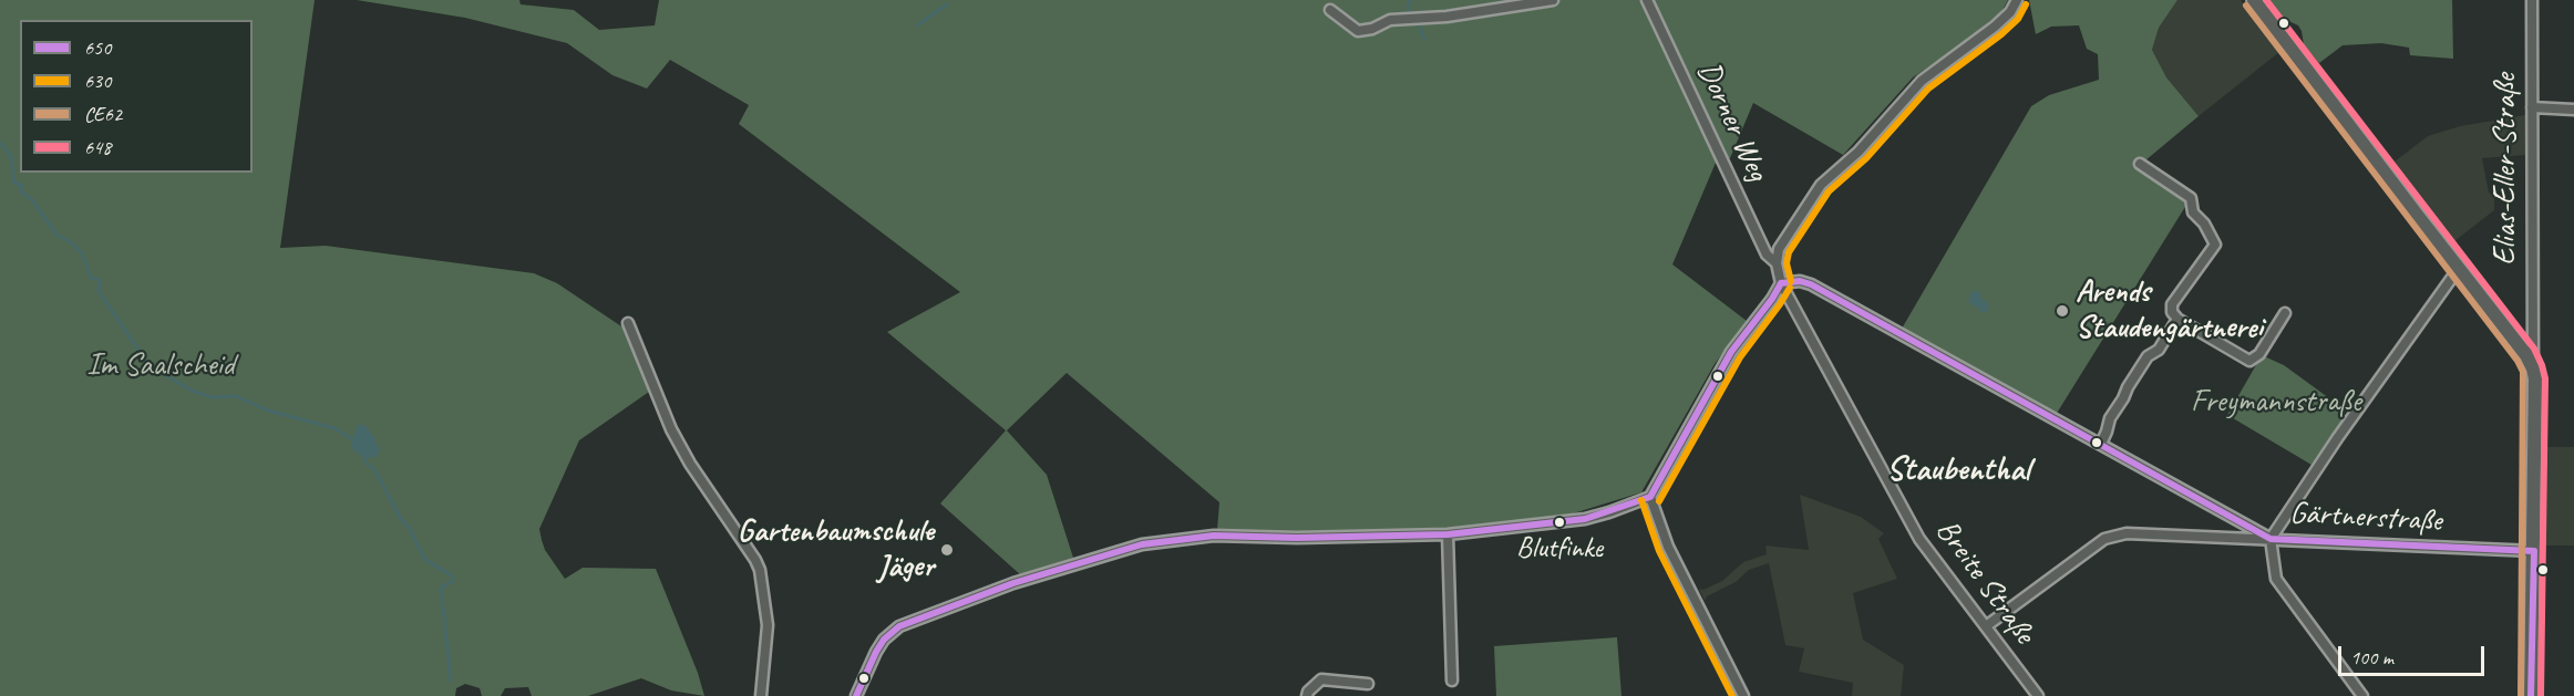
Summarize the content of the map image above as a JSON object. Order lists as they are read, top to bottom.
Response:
{
  "streets": {
    "main road": ["Elias-Eller-Straße"],
    "street": ["Dorner Weg", "Gärtnerstraße", "Breite Straße"]
  },
  "crossings": [
    ["Dorner Weg", "Breite Straße"],
    ["Elias-Eller-Straße", "Gärtnerstraße"],
    ["Gärtnerstraße", "Breite Straße"]
  ],
  "districts": ["Staubenthal"],
  "parks": ["Im Saalscheid", "Freymannstraße"],
  "places": ["Arends Staudengärtnerei", "Blutfinke", "Gartenbaumschule Jäger"],
  "lines": [
    "transit line 648",
    "transit line 630",
    "transit line CE62",
    "transit line 650"
  ],
  "legend": [
    "650",
    "630",
    "CE62",
    "648"
  ],
  "scale_bar": "100 m"
}
